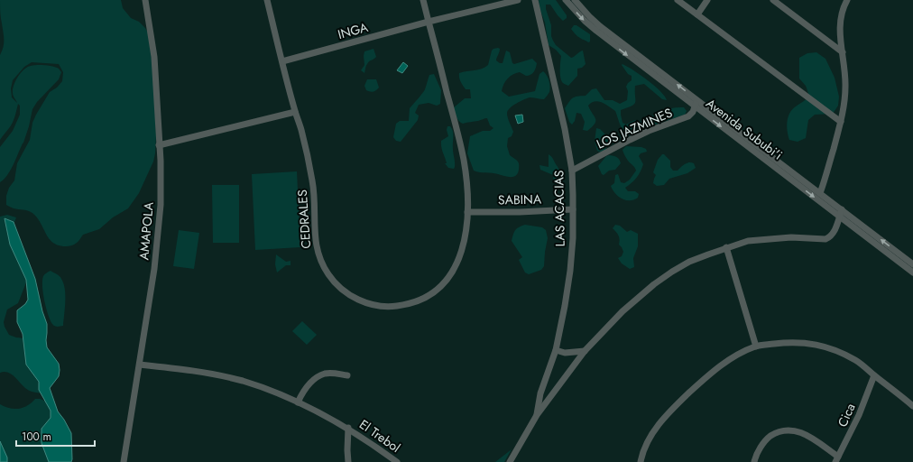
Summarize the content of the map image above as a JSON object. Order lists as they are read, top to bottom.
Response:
{
  "streets": {
    "street": [
      "INGA",
      "LOS JAZMINES",
      "Avenida Sububi'i",
      "SABINA",
      "LAS ACACIAS",
      "CEDRALES",
      "AMAPOLA",
      "Cica",
      "El Trebol"
    ]
  },
  "crossings": [
    ["INGA", "CEDRALES"],
    ["LOS JAZMINES", "Avenida Sububi'i"],
    ["LOS JAZMINES", "LAS ACACIAS"],
    ["SABINA", "LAS ACACIAS"],
    ["SABINA", "CEDRALES"],
    ["AMAPOLA", "El Trebol"]
  ],
  "scale_bar": "100 m"
}
